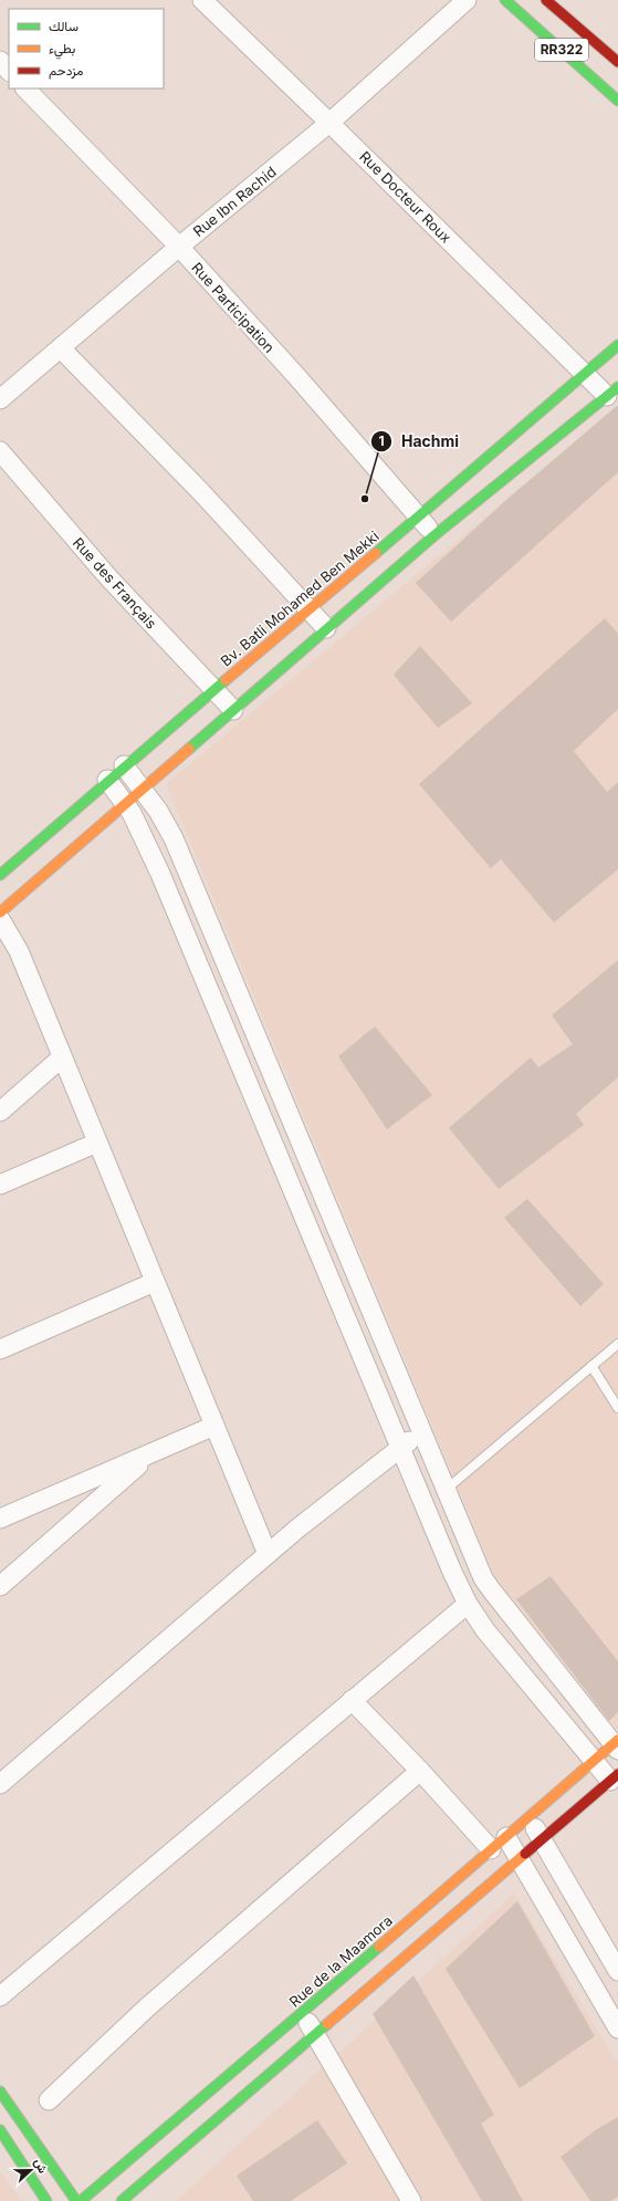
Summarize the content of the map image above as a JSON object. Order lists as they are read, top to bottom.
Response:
{
  "streets": {
    "street": [
      "RR322",
      "Rue Docteur Roux",
      "Rue Ibn Rachid",
      "Rue Participation",
      "Rue des Français",
      "Bv. Batli Mohamed Ben Mekki",
      "Rue de la Maamora"
    ]
  },
  "crossings": [
    ["Rue Docteur Roux", "Rue Ibn Rachid"],
    ["Rue Docteur Roux", "Bv. Batli Mohamed Ben Mekki"],
    ["Rue Ibn Rachid", "Rue Participation"],
    ["Rue Participation", "Bv. Batli Mohamed Ben Mekki"],
    ["Rue des Français", "Bv. Batli Mohamed Ben Mekki"]
  ],
  "places": ["Hachmi"],
  "legend": ["سالك", "بطيء", "مزدحم"],
  "north": "right"
}
